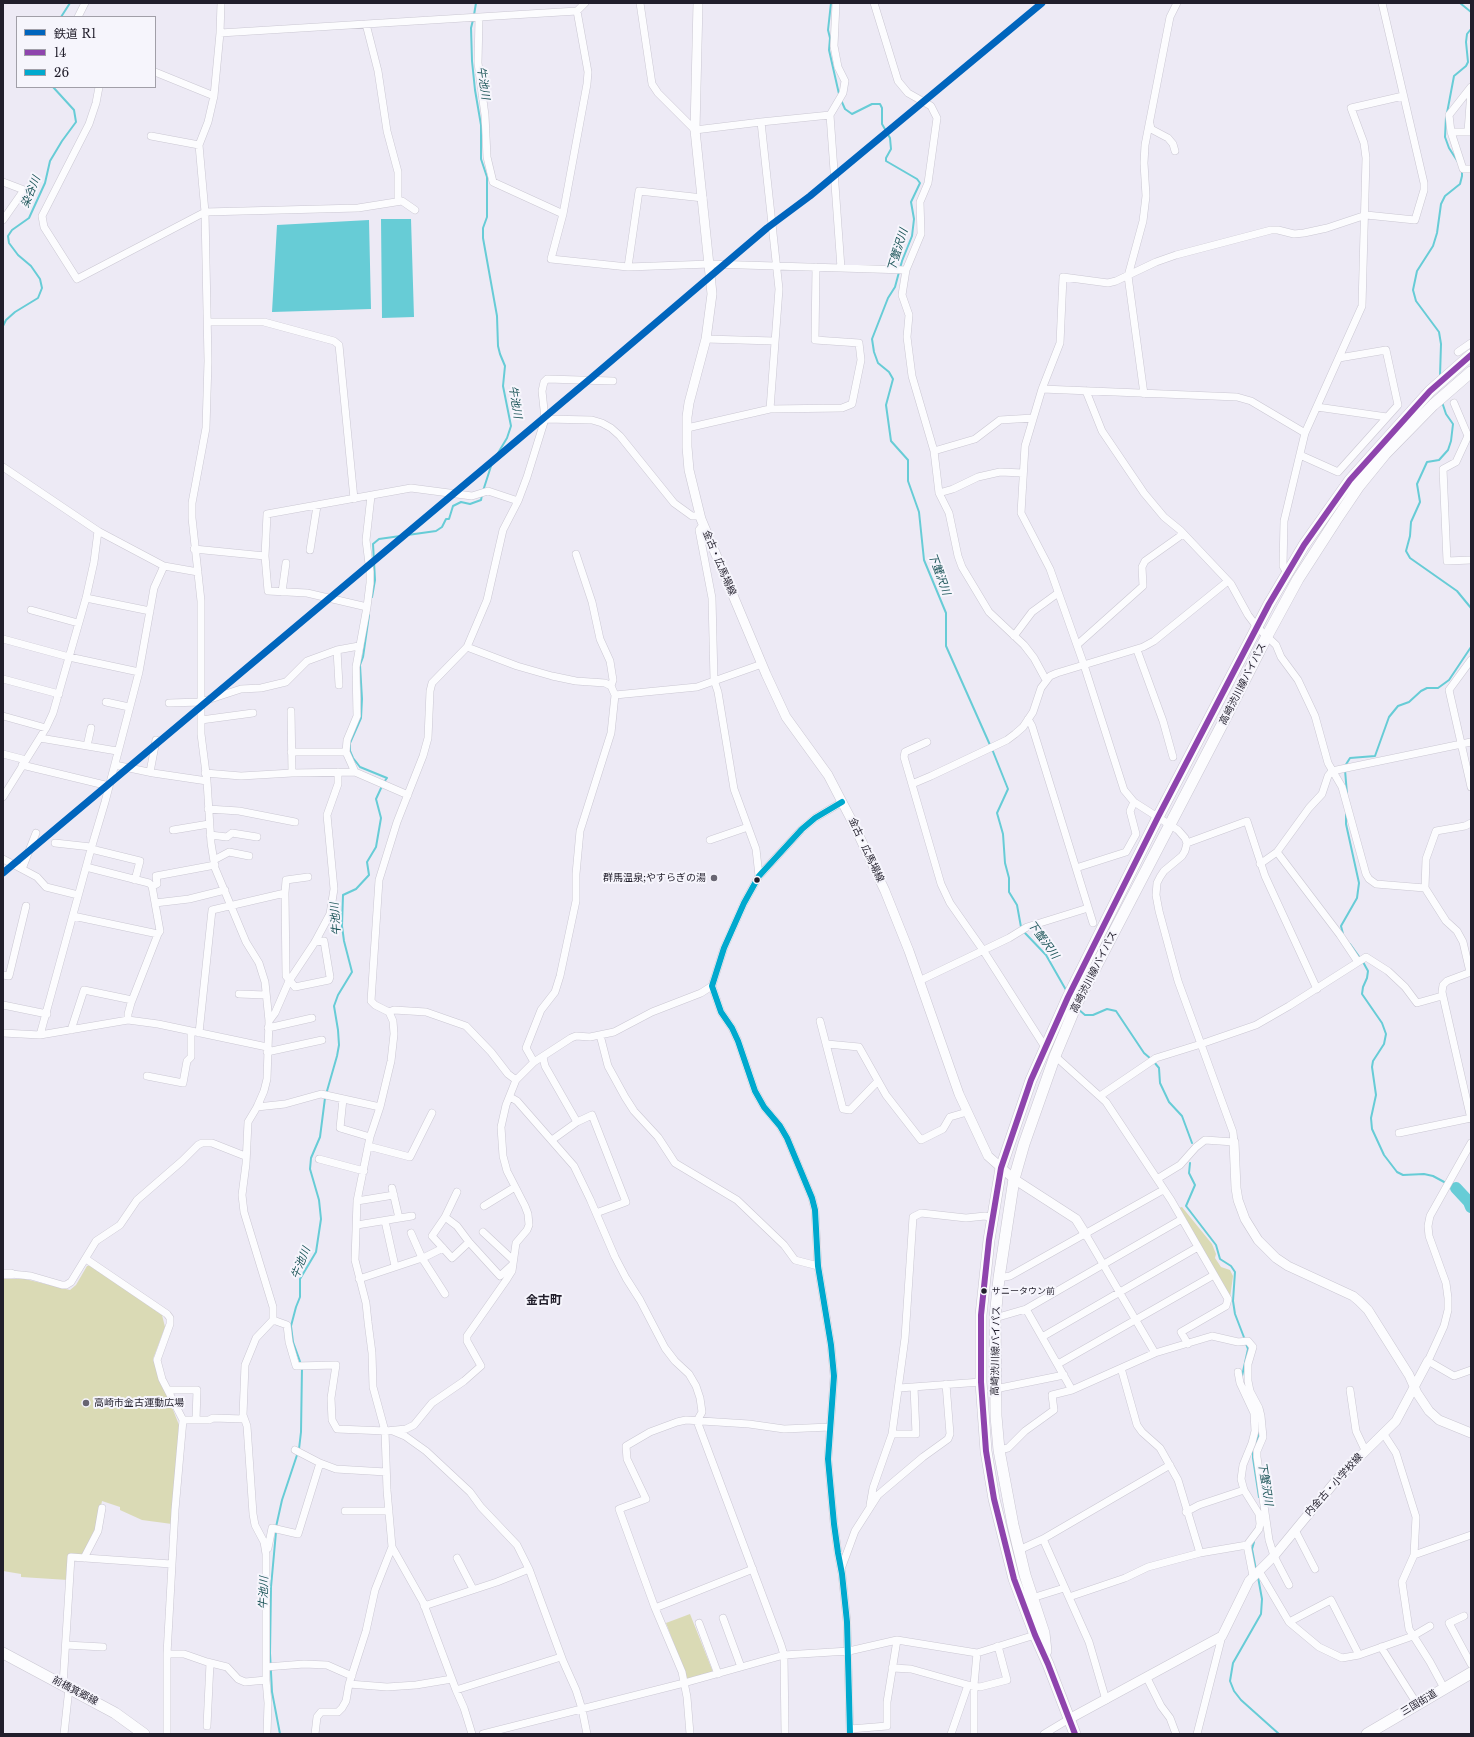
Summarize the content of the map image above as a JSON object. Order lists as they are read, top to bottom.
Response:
{
  "streets": {
    "main road": ["高崎渋川線バイパス", "前橋箕郷線", "三国街道"],
    "street": ["金古・広馬場線", "内金古・小学校線"]
  },
  "crossings": [
    ["金古・広馬場線", "高崎渋川線バイパス"]
  ],
  "districts": ["金古町"],
  "water": ["牛池川", "染谷川", "下蟹沢川"],
  "places": ["群馬温泉;やすらぎの湯", "サニータウン前", "高崎市金古運動広場"],
  "lines": ["rail line R1", "transit line 14", "transit line 26"],
  "legend": ["鉄道 R1", "14", "26"]
}
